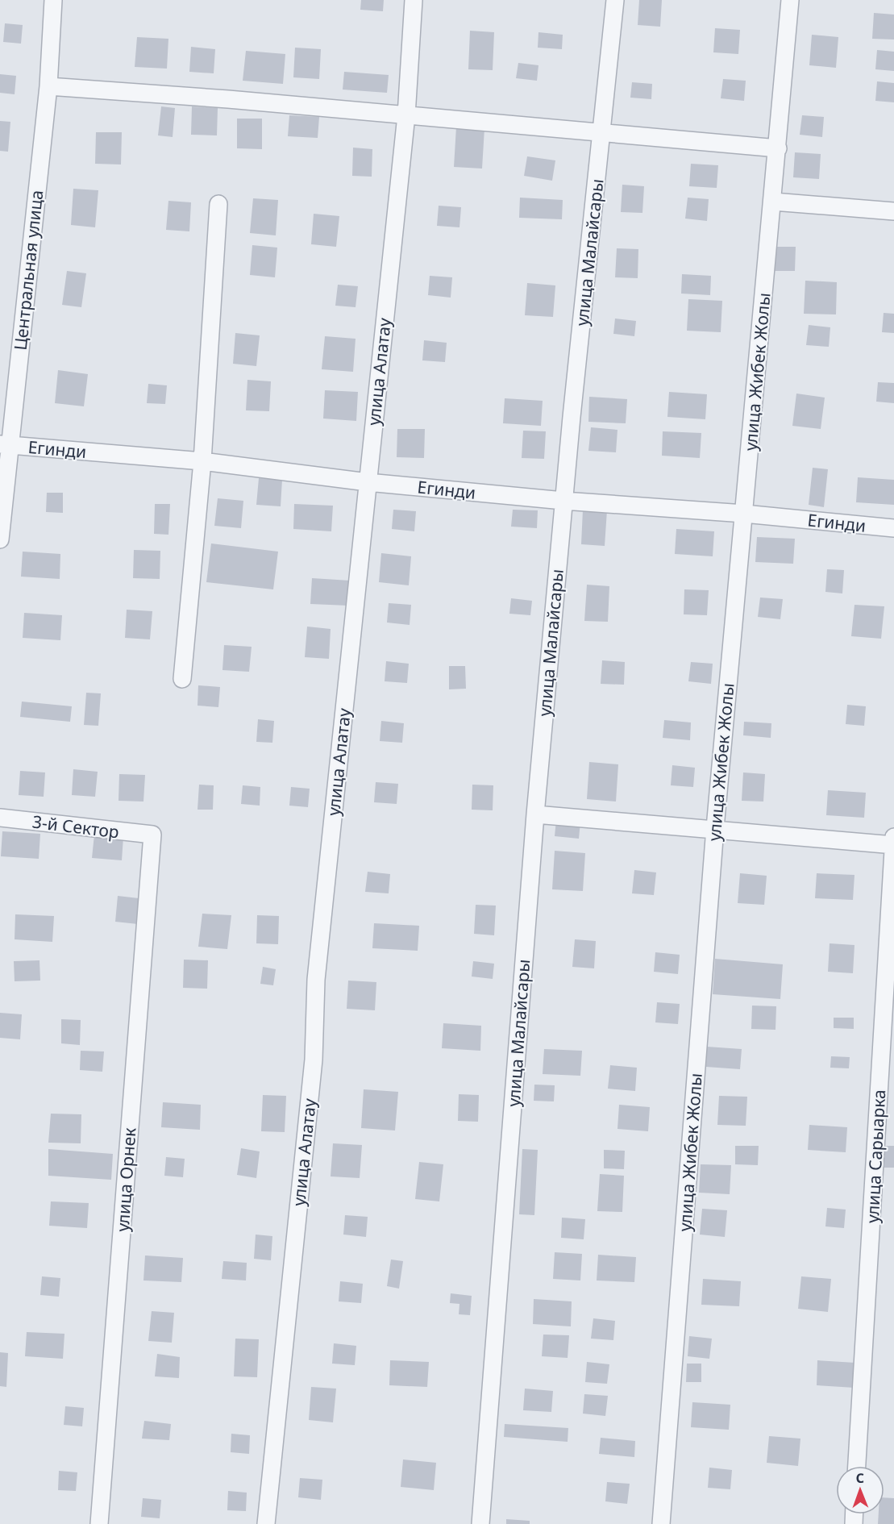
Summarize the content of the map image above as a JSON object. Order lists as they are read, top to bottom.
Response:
{
  "streets": {
    "street": [
      "улица Малайсары",
      "Центральная улица",
      "улица Алатау",
      "улица Жибек Жолы",
      "Егинди",
      "3-й Сектор",
      "улица Сарыарка",
      "улица Орнек"
    ]
  },
  "crossings": [
    ["улица Малайсары", "Егинди"],
    ["Центральная улица", "Егинди"],
    ["улица Алатау", "Егинди"],
    ["улица Жибек Жолы", "Егинди"],
    ["3-й Сектор", "улица Орнек"]
  ],
  "north": "top"
}
